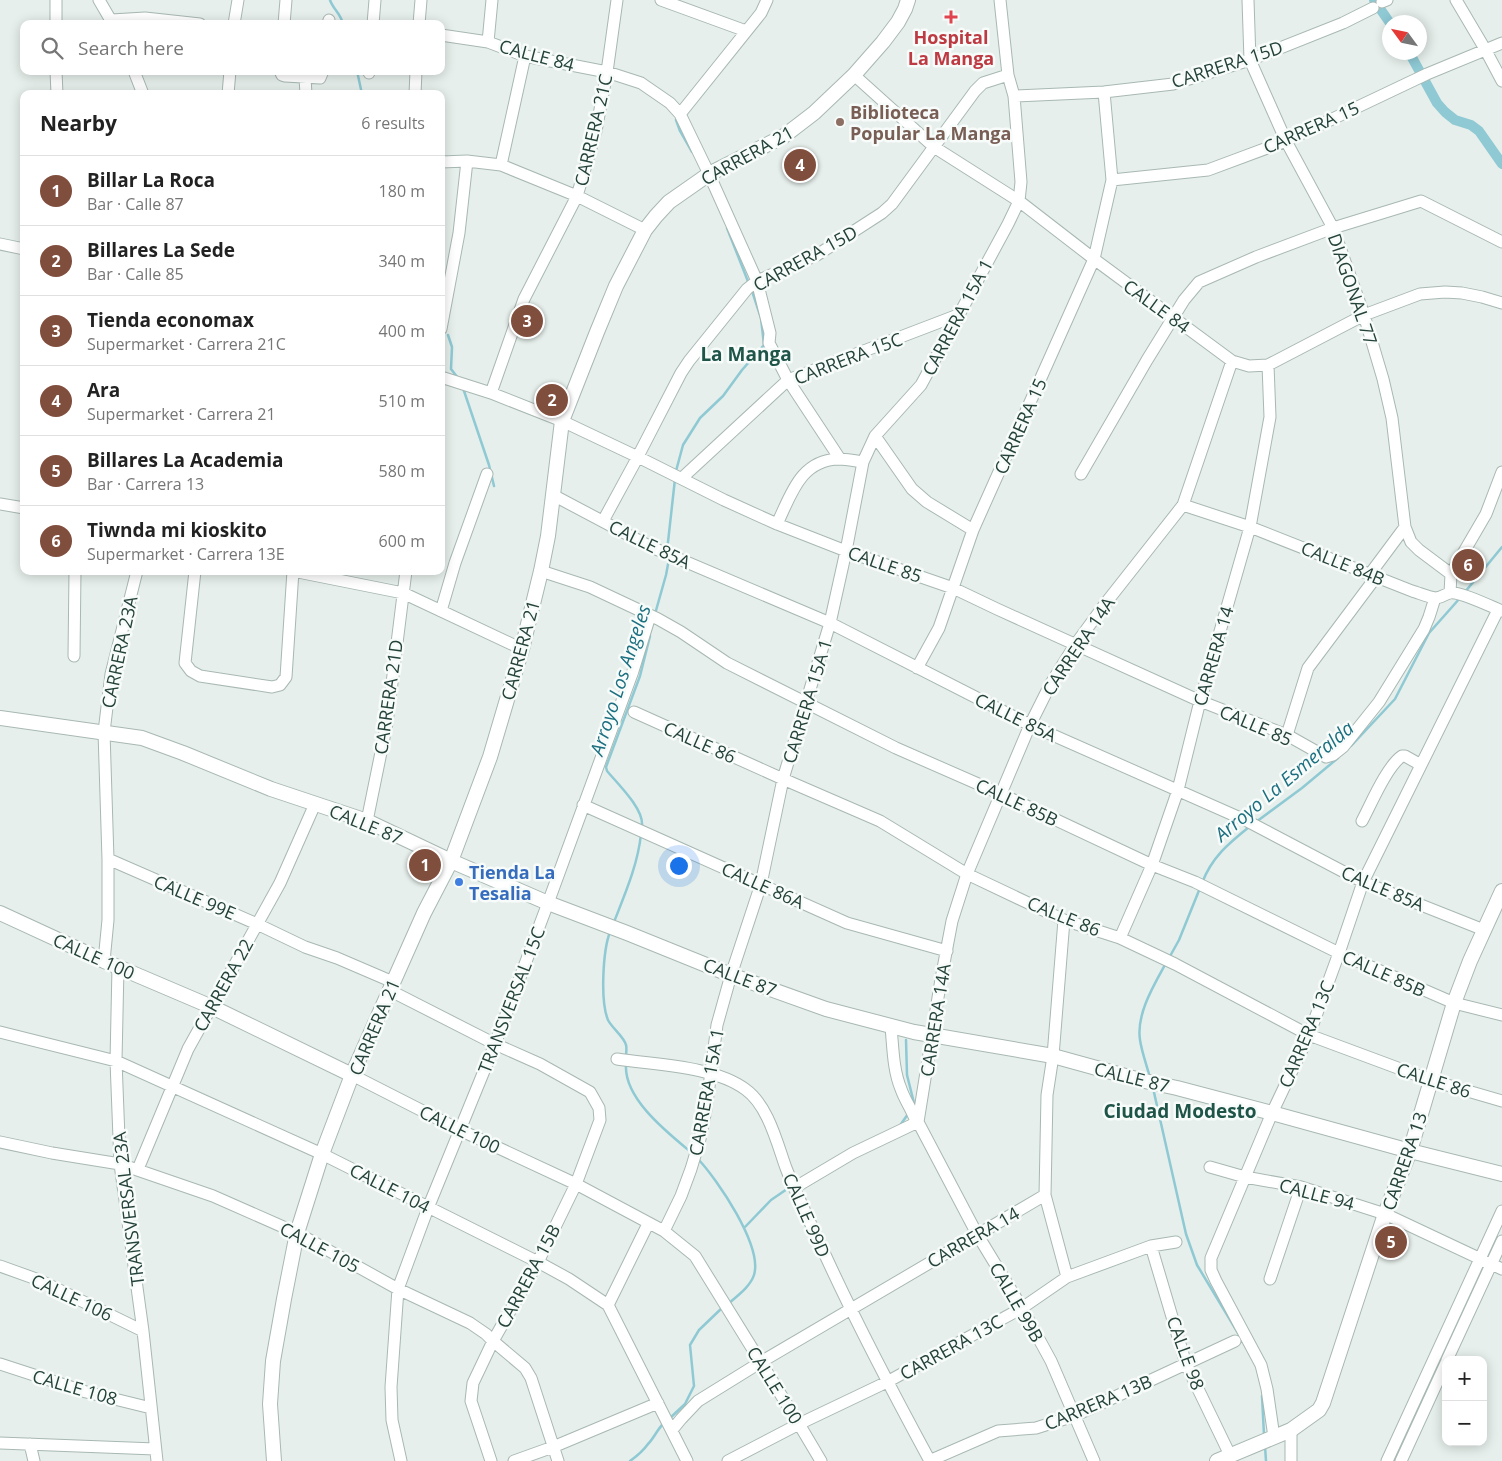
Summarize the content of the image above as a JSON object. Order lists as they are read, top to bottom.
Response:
{
  "streets": {
    "street": [
      "CALLE 84",
      "CARRERA 15D",
      "CARRERA 15",
      "CARRERA 21C",
      "CARRERA 21",
      "DIAGONAL 77",
      "CARRERA 15A 1",
      "CARRERA 15C",
      "CALLE 85A",
      "CALLE 84B",
      "CALLE 85",
      "CARRERA 14A",
      "CARRERA 23A",
      "CARRERA 14",
      "CARRERA 21D",
      "CALLE 86",
      "CALLE 85B",
      "CALLE 87",
      "CALLE 86A",
      "CALLE 99E",
      "CALLE 100",
      "CARRERA 22",
      "TRANSVERSAL 15C",
      "CARRERA 13C",
      "CARRERA 13",
      "CALLE 104",
      "CALLE 94",
      "TRANSVERSAL 23A",
      "CALLE 99D",
      "CALLE 105",
      "CARRERA 15B",
      "CALLE 106",
      "CALLE 99B",
      "CALLE 98",
      "CALLE 108",
      "CARRERA 13B"
    ]
  },
  "crossings": [
    ["CALLE 84", "CARRERA 15D"],
    ["CALLE 84", "CARRERA 15"],
    ["CALLE 84", "CARRERA 21C"],
    ["CALLE 84", "CARRERA 21"],
    ["CALLE 84", "DIAGONAL 77"],
    ["CALLE 84", "CARRERA 15A 1"],
    ["CALLE 84", "CARRERA 14A"],
    ["CALLE 84", "CARRERA 14"],
    ["CARRERA 15D", "CARRERA 15"],
    ["CARRERA 15D", "DIAGONAL 77"],
    ["CARRERA 15D", "CALLE 85A"],
    ["CARRERA 15D", "CALLE 85"],
    ["CARRERA 15", "DIAGONAL 77"],
    ["CARRERA 15", "CALLE 85A"],
    ["CARRERA 15", "CALLE 85"],
    ["CARRERA 21C", "CALLE 85"],
    ["CARRERA 21", "CALLE 85A"],
    ["CARRERA 21", "CALLE 85"],
    ["CARRERA 21", "CALLE 85B"],
    ["CARRERA 21", "CALLE 87"],
    ["CARRERA 21", "CALLE 99E"],
    ["CARRERA 21", "CALLE 100"],
    ["CARRERA 21", "CALLE 104"],
    ["CARRERA 21", "CALLE 105"],
    ["CARRERA 15A 1", "CARRERA 15C"],
    ["CARRERA 15A 1", "CALLE 85A"],
    ["CARRERA 15A 1", "CALLE 85"],
    ["CARRERA 15A 1", "CALLE 86"],
    ["CARRERA 15A 1", "CALLE 85B"],
    ["CARRERA 15A 1", "CALLE 87"],
    ["CARRERA 15A 1", "CALLE 86A"],
    ["CARRERA 15A 1", "CALLE 100"],
    ["CARRERA 15A 1", "CALLE 99D"],
    ["CARRERA 15C", "CALLE 85"],
    ["CALLE 85A", "CARRERA 14A"],
    ["CALLE 85A", "CARRERA 14"],
    ["CALLE 85A", "CARRERA 13C"],
    ["CALLE 85A", "CARRERA 13"],
    ["CALLE 84B", "CALLE 85"],
    ["CALLE 84B", "CARRERA 14A"],
    ["CALLE 84B", "CARRERA 14"],
    ["CALLE 85", "CARRERA 14A"],
    ["CALLE 85", "CARRERA 14"],
    ["CARRERA 14A", "CALLE 86"],
    ["CARRERA 14A", "CALLE 85B"],
    ["CARRERA 14A", "CALLE 87"],
    ["CARRERA 14A", "CALLE 86A"],
    ["CARRERA 14A", "CALLE 99B"],
    ["CARRERA 23A", "CALLE 87"],
    ["CARRERA 14", "CALLE 86"],
    ["CARRERA 14", "CALLE 85B"],
    ["CARRERA 14", "CALLE 100"],
    ["CARRERA 14", "CALLE 104"],
    ["CARRERA 14", "CALLE 99D"],
    ["CARRERA 14", "CALLE 99B"],
    ["CARRERA 21D", "CALLE 87"],
    ["CALLE 86", "CARRERA 13C"],
    ["CALLE 86", "CARRERA 13"],
    ["CALLE 85B", "TRANSVERSAL 15C"],
    ["CALLE 85B", "CARRERA 13C"],
    ["CALLE 85B", "CARRERA 13"],
    ["CALLE 87", "CARRERA 22"],
    ["CALLE 87", "TRANSVERSAL 15C"],
    ["CALLE 87", "CARRERA 13C"],
    ["CALLE 87", "CARRERA 13"],
    ["CALLE 87", "CALLE 99B"],
    ["CALLE 86A", "TRANSVERSAL 15C"],
    ["CALLE 99E", "CARRERA 22"],
    ["CALLE 99E", "TRANSVERSAL 15C"],
    ["CALLE 99E", "CARRERA 15B"],
    ["CALLE 100", "CARRERA 22"],
    ["CALLE 100", "TRANSVERSAL 15C"],
    ["CALLE 100", "CARRERA 13C"],
    ["CALLE 100", "TRANSVERSAL 23A"],
    ["CALLE 100", "CARRERA 15B"],
    ["CARRERA 22", "CALLE 104"],
    ["CARRERA 22", "CALLE 105"],
    ["TRANSVERSAL 15C", "CALLE 104"],
    ["TRANSVERSAL 15C", "CALLE 105"],
    ["CARRERA 13C", "CARRERA 13"],
    ["CARRERA 13C", "CALLE 94"],
    ["CARRERA 13C", "CALLE 99D"],
    ["CARRERA 13C", "CALLE 99B"],
    ["CARRERA 13C", "CALLE 98"],
    ["CARRERA 13", "CALLE 94"],
    ["CARRERA 13", "CALLE 98"],
    ["CALLE 104", "TRANSVERSAL 23A"],
    ["CALLE 104", "CARRERA 15B"],
    ["TRANSVERSAL 23A", "CALLE 105"],
    ["TRANSVERSAL 23A", "CALLE 106"],
    ["TRANSVERSAL 23A", "CALLE 108"],
    ["CALLE 99D", "CARRERA 13B"],
    ["CALLE 105", "CARRERA 15B"],
    ["CALLE 99B", "CARRERA 13B"],
    ["CALLE 98", "CARRERA 13B"]
  ],
  "districts": ["La Manga", "Ciudad Modesto"],
  "water": ["Arroyo Los Angeles", "Arroyo La Esmeralda"],
  "places": {
    "health": ["Hospital La Manga"],
    "other": ["Biblioteca Popular La Manga", "Tienda La Tesalia"]
  },
  "north": "top left",
  "page": {
    "search": "Search here",
    "heading": ["Nearby", "6 results"],
    "pins": [
      "4",
      "3",
      "2",
      "6",
      "1",
      "5"
    ],
    "list": [
      {
        "mark": "1",
        "name": "Billar La Roca",
        "note": "Bar · Calle 87",
        "value": "180 m"
      },
      {
        "mark": "2",
        "name": "Billares La Sede",
        "note": "Bar · Calle 85",
        "value": "340 m"
      },
      {
        "mark": "3",
        "name": "Tienda economax",
        "note": "Supermarket · Carrera 21C",
        "value": "400 m"
      },
      {
        "mark": "4",
        "name": "Ara",
        "note": "Supermarket · Carrera 21",
        "value": "510 m"
      },
      {
        "mark": "5",
        "name": "Billares La Academia",
        "note": "Bar · Carrera 13",
        "value": "580 m"
      },
      {
        "mark": "6",
        "name": "Tiwnda mi kioskito",
        "note": "Supermarket · Carrera 13E",
        "value": "600 m"
      }
    ],
    "map_buttons": ["+", "−"]
  }
}
